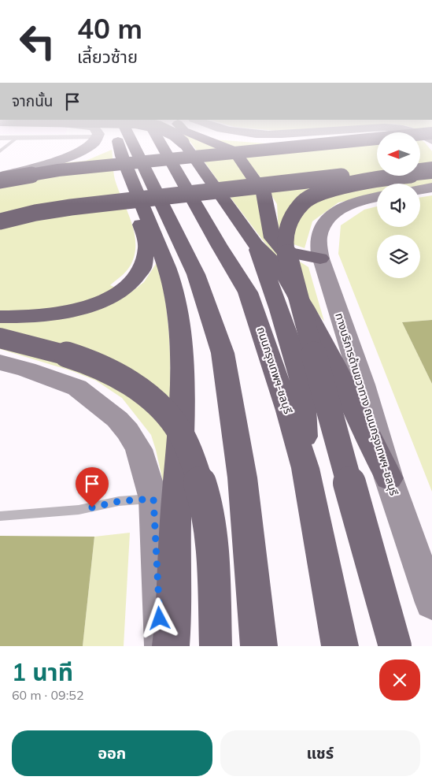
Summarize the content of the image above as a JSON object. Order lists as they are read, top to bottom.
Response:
{
  "streets": {
    "highway": ["ถนนกรุงเทพฯ-ชลบุรี"],
    "main road": ["ทางบริการด้านขวาทาง ถนนกรุงเทพฯ-ชลบุรี"]
  },
  "north": "left",
  "page": {
    "turn": ["40 m", "เลี้ยวซ้าย"],
    "then": "จากนั้น",
    "heading": ["1 นาที", "60 m · 09:52"],
    "buttons": ["ออก", "แชร์"]
  }
}
